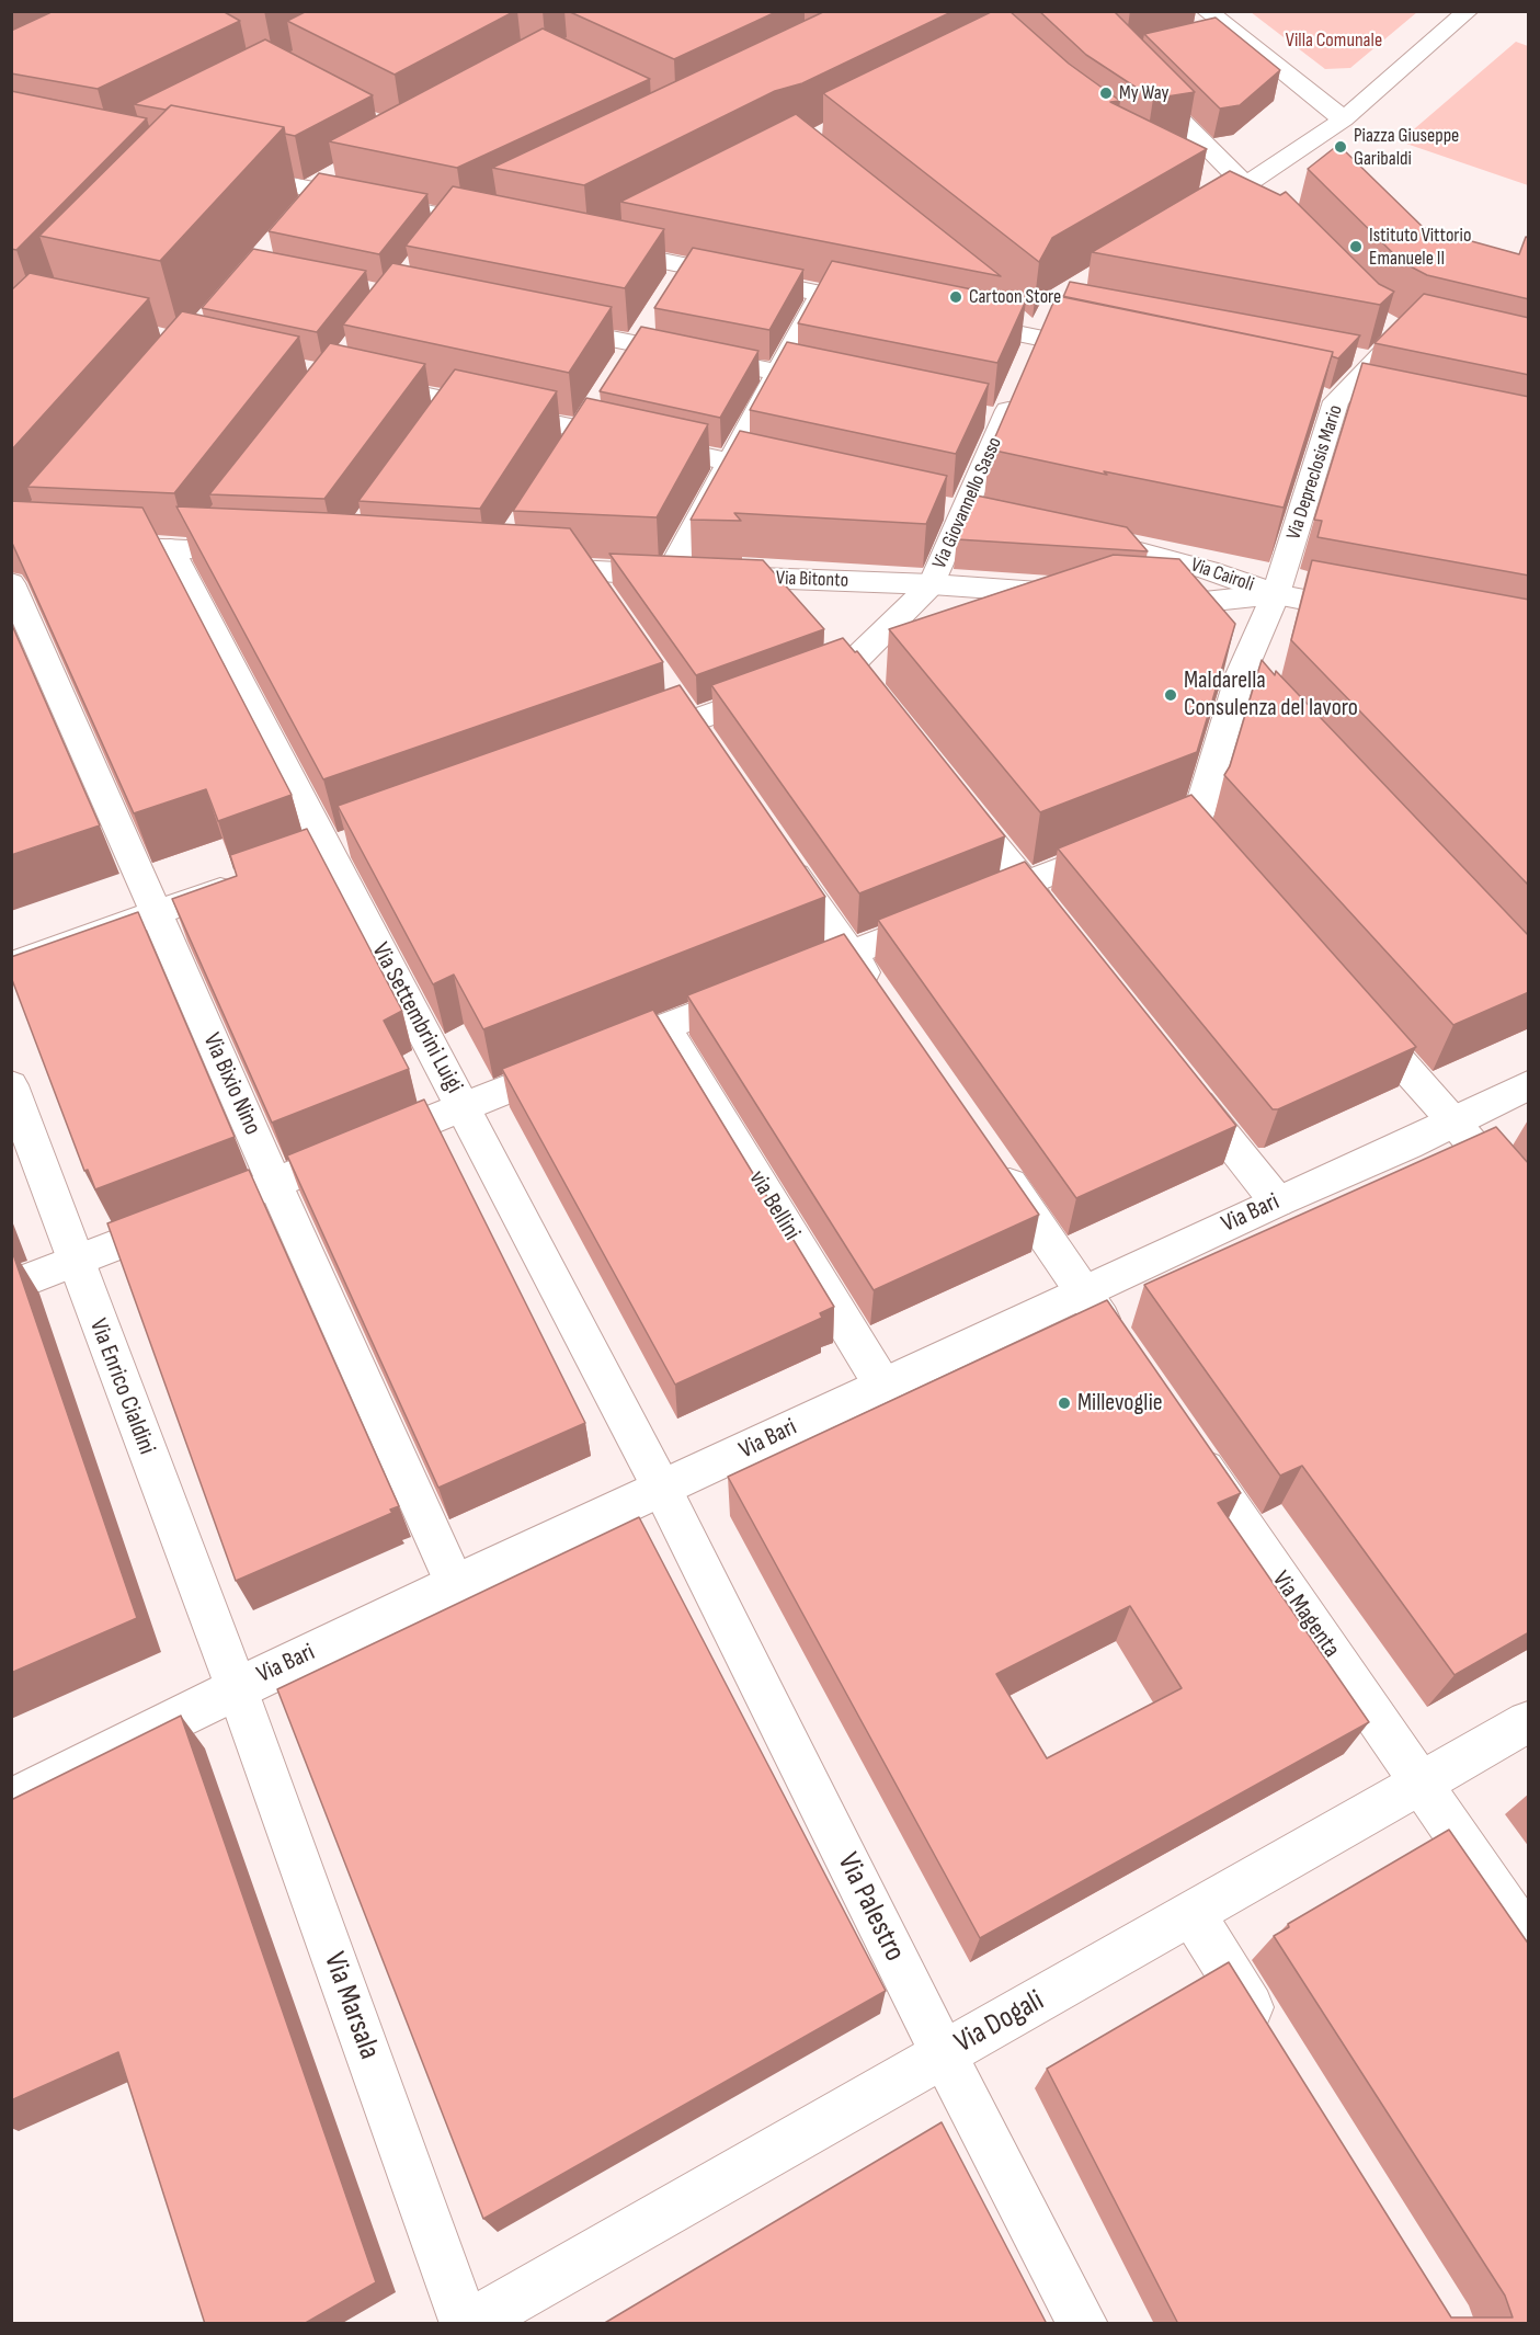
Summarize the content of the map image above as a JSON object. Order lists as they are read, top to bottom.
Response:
{
  "streets": {
    "street": [
      "Via Depreclosis Mario",
      "Via Giovannello Sasso",
      "Via Cairoli",
      "Via Bitonto",
      "Via Settembrini Luigi",
      "Via Bixio Nino",
      "via Bellini",
      "Via Bari",
      "Via Enrico Cialdini",
      "Via Magenta",
      "Via Palestro",
      "Via Marsala",
      "Via Dogali"
    ]
  },
  "crossings": [
    ["Via Depreclosis Mario", "Via Cairoli"],
    ["Via Giovannello Sasso", "Via Bitonto"],
    ["Via Settembrini Luigi", "Via Bari"],
    ["Via Settembrini Luigi", "Via Palestro"],
    ["Via Bixio Nino", "Via Bari"],
    ["via Bellini", "Via Bari"],
    ["Via Bari", "Via Enrico Cialdini"],
    ["Via Bari", "Via Palestro"],
    ["Via Bari", "Via Marsala"],
    ["Via Enrico Cialdini", "Via Marsala"],
    ["Via Magenta", "Via Dogali"],
    ["Via Palestro", "Via Dogali"],
    ["Via Marsala", "Via Dogali"]
  ],
  "parks": ["Villa Comunale"],
  "places": [
    "My Way",
    "Piazza Giuseppe Garibaldi",
    "Istituto Vittorio Emanuele II",
    "Cartoon Store",
    "Maldarella Consulenza del lavoro",
    "Millevoglie"
  ]
}
